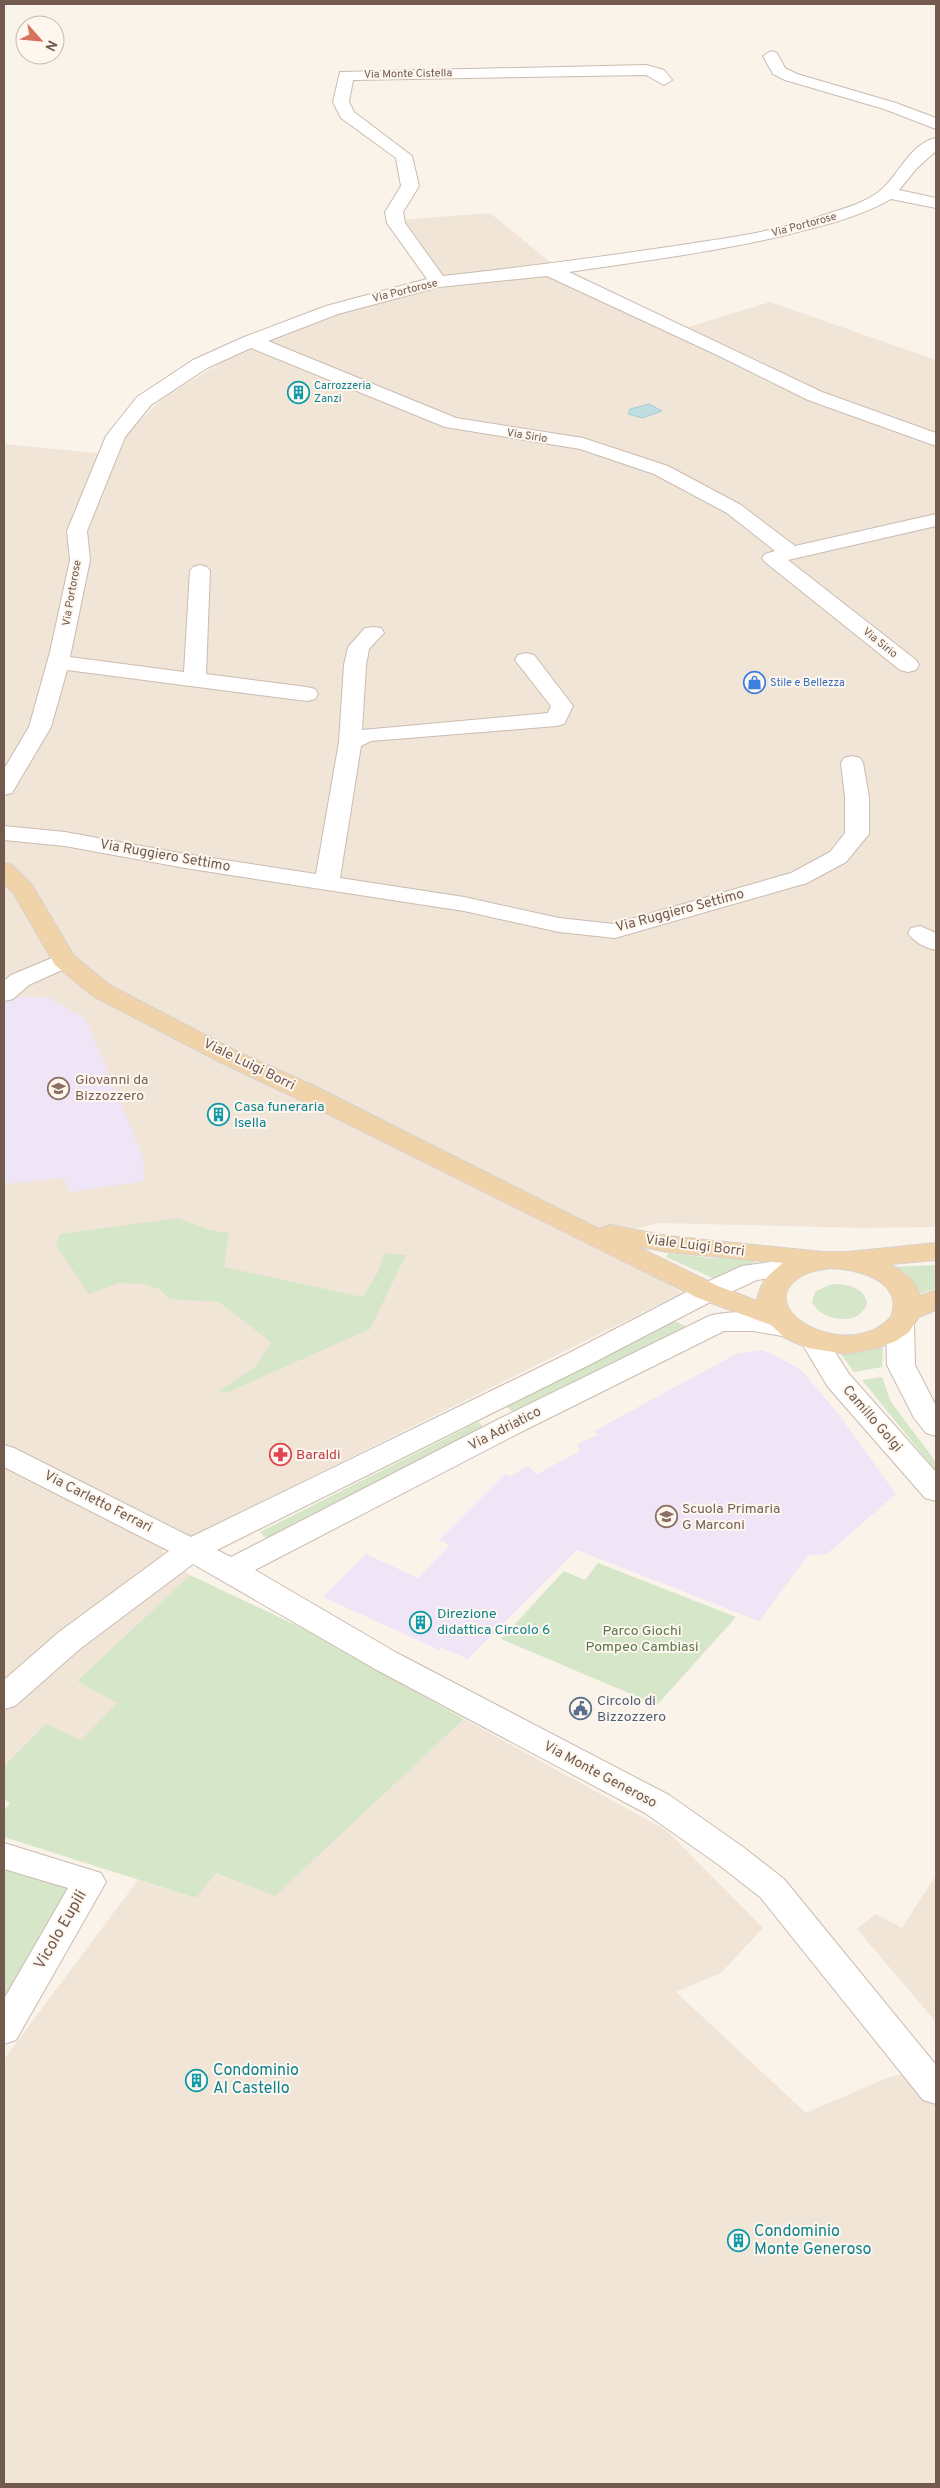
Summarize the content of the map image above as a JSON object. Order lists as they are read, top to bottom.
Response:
{
  "streets": {
    "main road": ["Viale Luigi Borri"],
    "street": [
      "Via Monte Cistella",
      "Via Portorose",
      "Via Sirio",
      "Via Ruggiero Settimo",
      "Camillo Golgi",
      "Via Adriatico",
      "Via Carletto Ferrari",
      "Via Monte Generoso",
      "Vicolo Eupili"
    ]
  },
  "crossings": [
    ["Via Monte Cistella", "Via Portorose"],
    ["Via Portorose", "Via Sirio"],
    ["Viale Luigi Borri", "Camillo Golgi"],
    ["Viale Luigi Borri", "Via Adriatico"],
    ["Camillo Golgi", "Via Adriatico"],
    ["Via Adriatico", "Via Monte Generoso"],
    ["Via Carletto Ferrari", "Via Monte Generoso"]
  ],
  "parks": ["Parco Giochi Pompeo Cambiasi"],
  "places": {
    "building": [
      "Carrozzeria Zanzi",
      "Casa funeraria Isella",
      "Direzione didattica Circolo 6",
      "Condominio Al Castello",
      "Condominio Monte Generoso"
    ],
    "shop": ["Stile e Bellezza"],
    "school or university": ["Giovanni da Bizzozzero", "Scuola Primaria G Marconi"],
    "pharmacy": ["Baraldi"],
    "public building": ["Circolo di Bizzozzero"]
  },
  "north": "bottom right"
}
